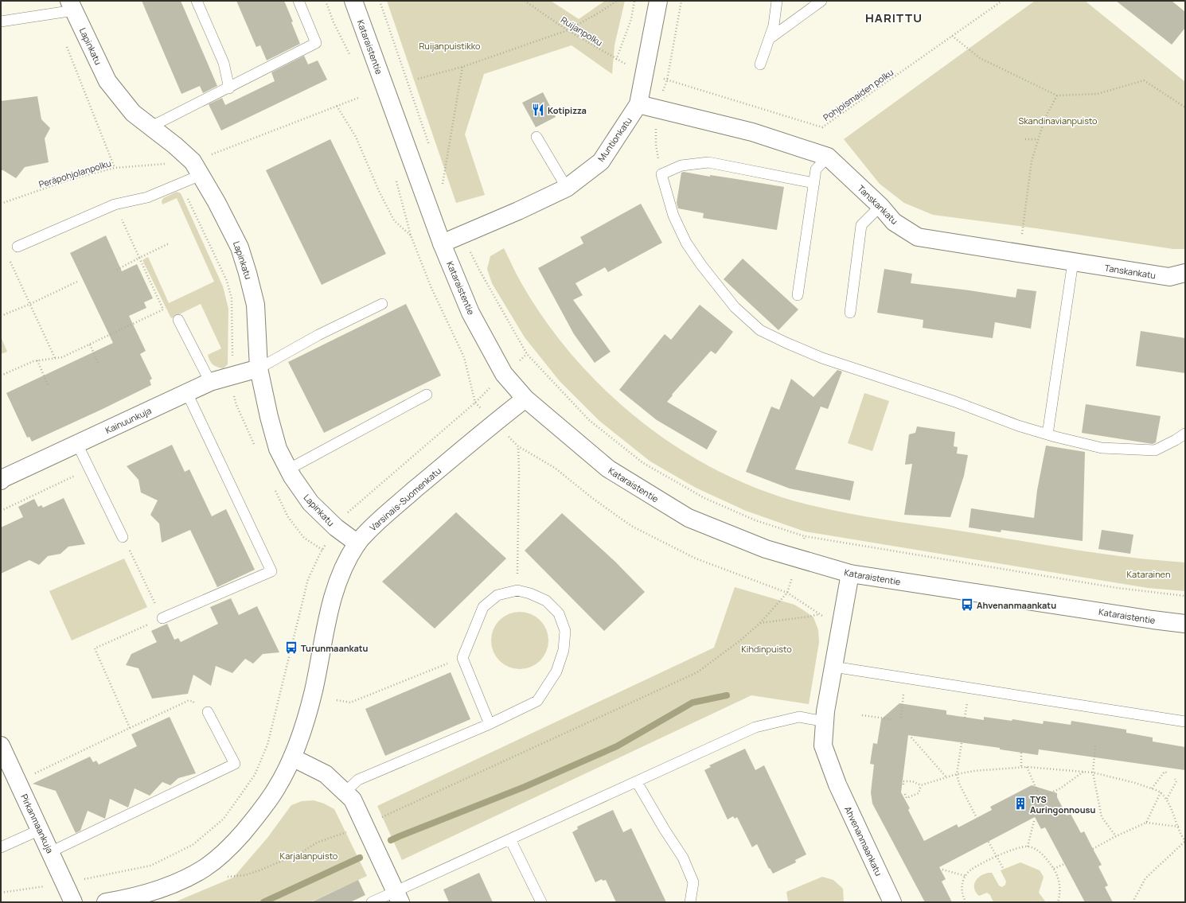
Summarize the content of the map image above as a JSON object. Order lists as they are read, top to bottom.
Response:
{
  "streets": {
    "street": [
      "Lapinkatu",
      "Kataraistentie",
      "Muntionkatu",
      "Tanskankatu",
      "Kainuunkuja",
      "Varsinais-Suomenkatu",
      "Pirkanmaankuja",
      "Ahvenanmaankatu"
    ],
    "path": ["Ruijanpolku", "Pohjoismaiden polku", "Peräpohjolanpolku"]
  },
  "crossings": [
    ["Lapinkatu", "Peräpohjolanpolku"],
    ["Lapinkatu", "Kainuunkuja"],
    ["Lapinkatu", "Varsinais-Suomenkatu"],
    ["Kataraistentie", "Muntionkatu"],
    ["Kataraistentie", "Varsinais-Suomenkatu"],
    ["Kataraistentie", "Ahvenanmaankatu"],
    ["Muntionkatu", "Tanskankatu"]
  ],
  "districts": ["HARITTU"],
  "parks": [
    "Ruijanpuistikko",
    "Skandinavianpuisto",
    "Katarainen",
    "Kihdinpuisto",
    "Karjalanpuisto"
  ],
  "places": {
    "restaurant": ["Kotipizza"],
    "bus stop": ["Ahvenanmaankatu", "Turunmaankatu"],
    "building": ["TYS Auringonnousu"]
  }
}
